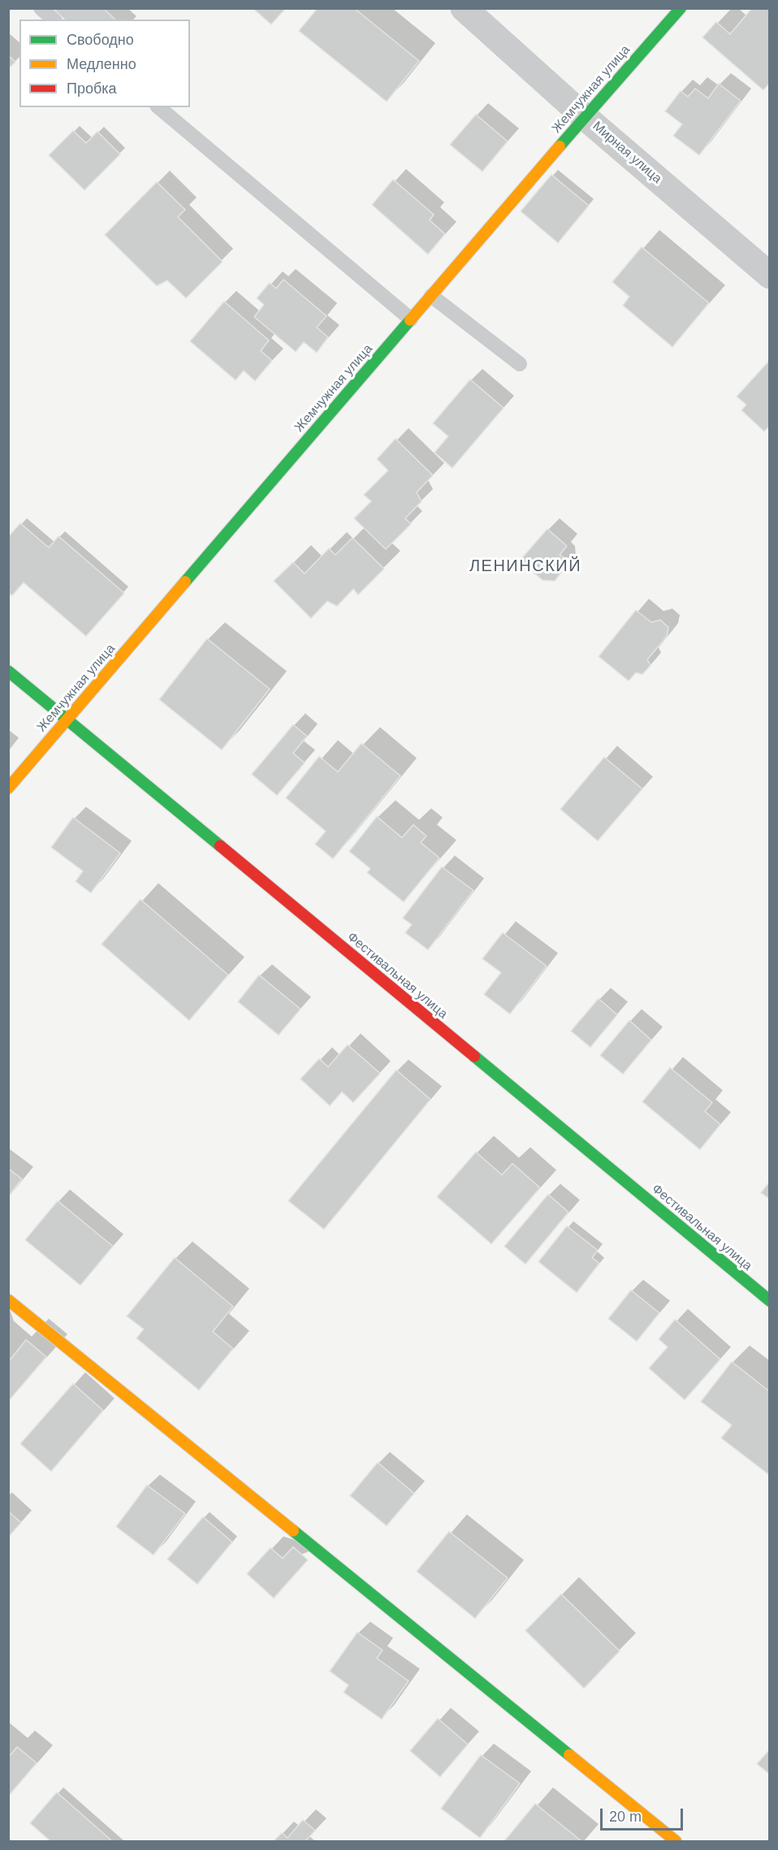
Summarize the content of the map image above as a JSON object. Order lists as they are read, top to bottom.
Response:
{
  "streets": {
    "street": ["Жемчужная улица", "Мирная улица", "Фестивальная улица"]
  },
  "crossings": [
    ["Жемчужная улица", "Мирная улица"],
    ["Жемчужная улица", "Фестивальная улица"]
  ],
  "districts": ["ЛЕНИНСКИЙ"],
  "legend": ["Свободно", "Медленно", "Пробка"],
  "scale_bar": "20 m"
}
